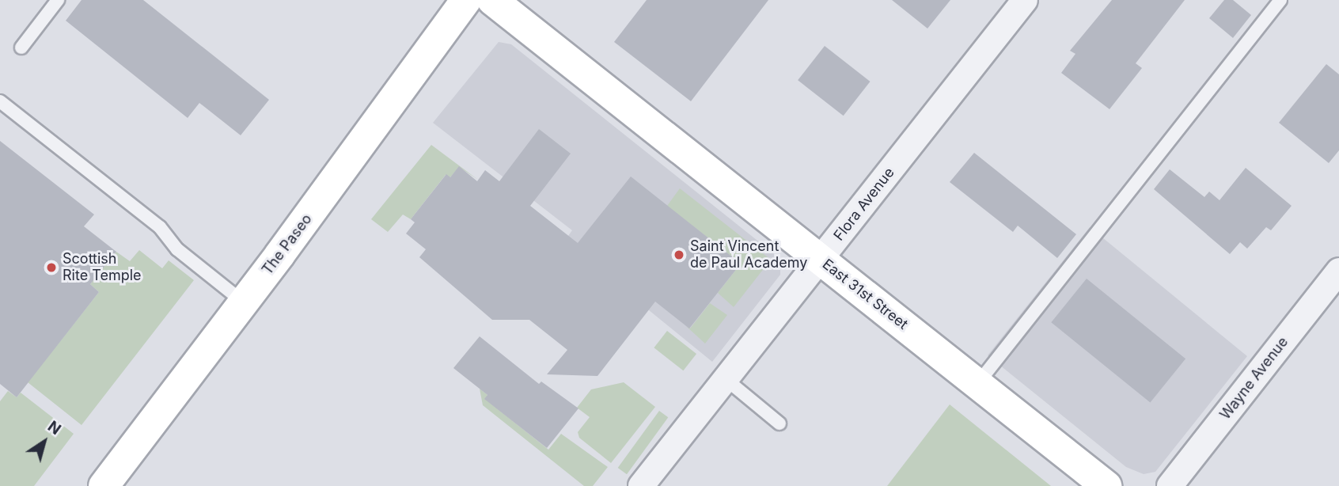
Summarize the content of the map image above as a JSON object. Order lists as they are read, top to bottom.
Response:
{
  "streets": {
    "main road": ["The Paseo", "East 31st Street"],
    "street": ["Flora Avenue", "Wayne Avenue"]
  },
  "crossings": [
    ["Flora Avenue", "East 31st Street"]
  ],
  "places": ["Saint Vincent de Paul Academy", "Scottish Rite Temple"],
  "north": "top right"
}
